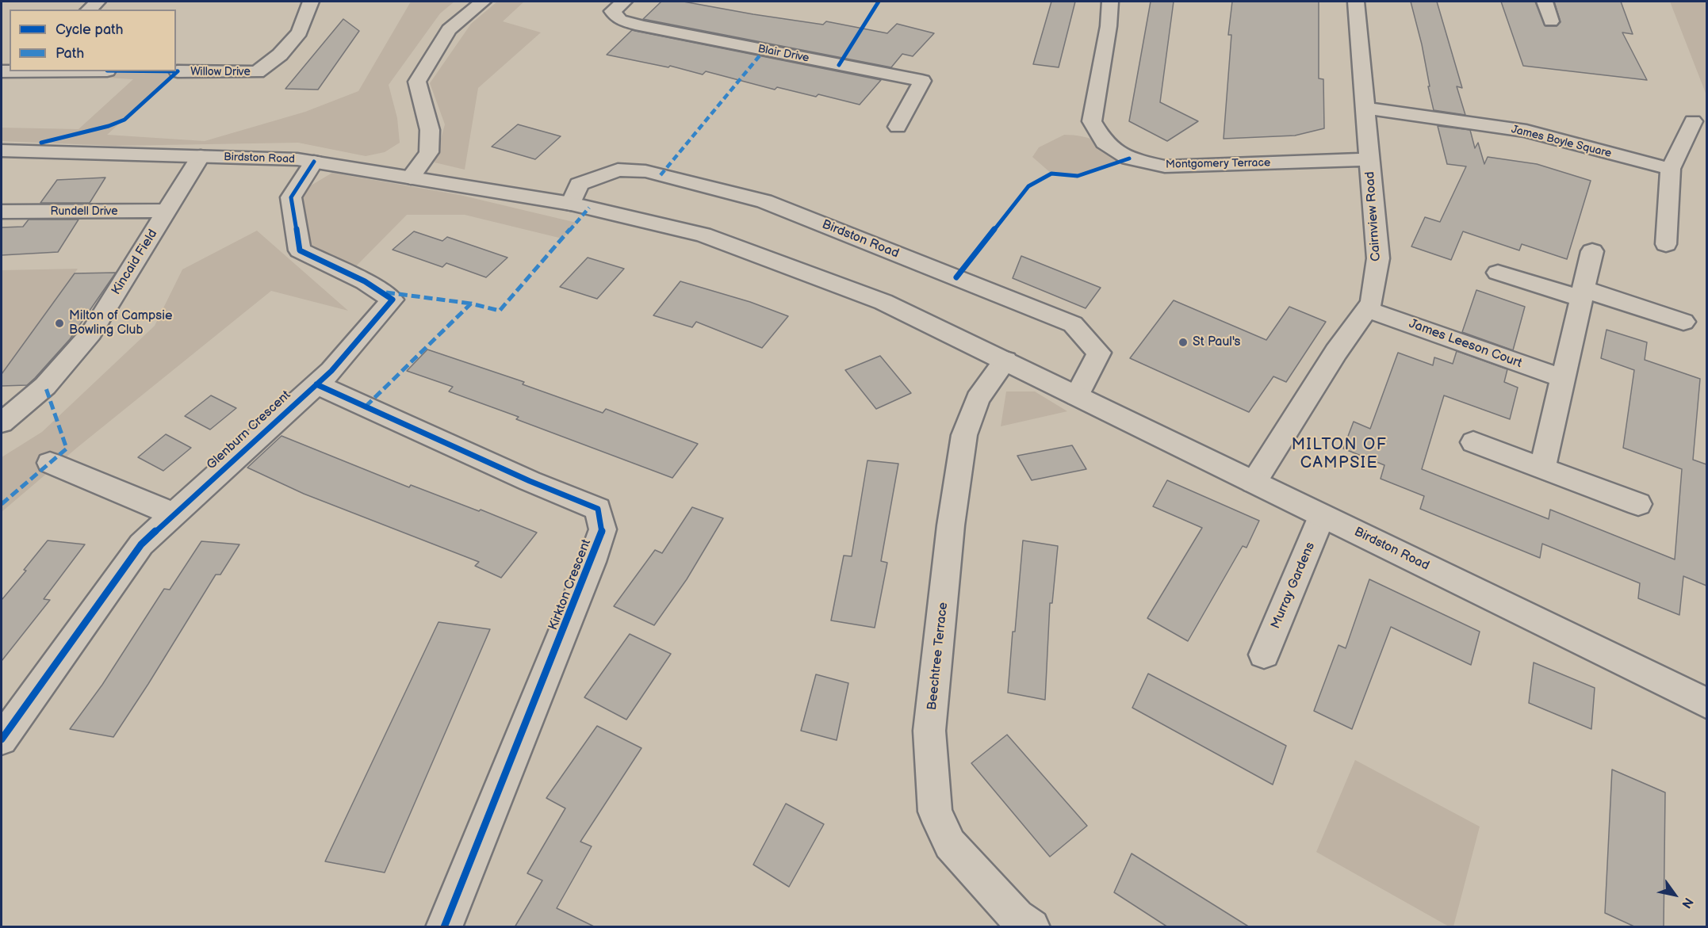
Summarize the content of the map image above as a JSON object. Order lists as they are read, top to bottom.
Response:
{
  "streets": {
    "street": [
      "Blair Drive",
      "Willow Drive",
      "James Boyle Square",
      "Birdston Road",
      "Montgomery Terrace",
      "Rundell Drive",
      "Cairnview Road",
      "Kincaid Field",
      "James Leeson Court",
      "Glenburn Crescent",
      "Kirkton Crescent",
      "Murray Gardens",
      "Beechtree Terrace"
    ]
  },
  "crossings": [
    ["James Boyle Square", "Cairnview Road"],
    ["Birdston Road", "Cairnview Road"],
    ["Birdston Road", "Kincaid Field"],
    ["Birdston Road", "Glenburn Crescent"],
    ["Birdston Road", "Murray Gardens"],
    ["Birdston Road", "Beechtree Terrace"],
    ["Montgomery Terrace", "Cairnview Road"],
    ["Rundell Drive", "Kincaid Field"],
    ["Cairnview Road", "James Leeson Court"],
    ["Glenburn Crescent", "Kirkton Crescent"]
  ],
  "districts": ["MILTON OF CAMPSIE"],
  "places": ["Milton of Campsie Bowling Club", "St Paul's"],
  "legend": ["Cycle path", "Path"],
  "north": "bottom right"
}
